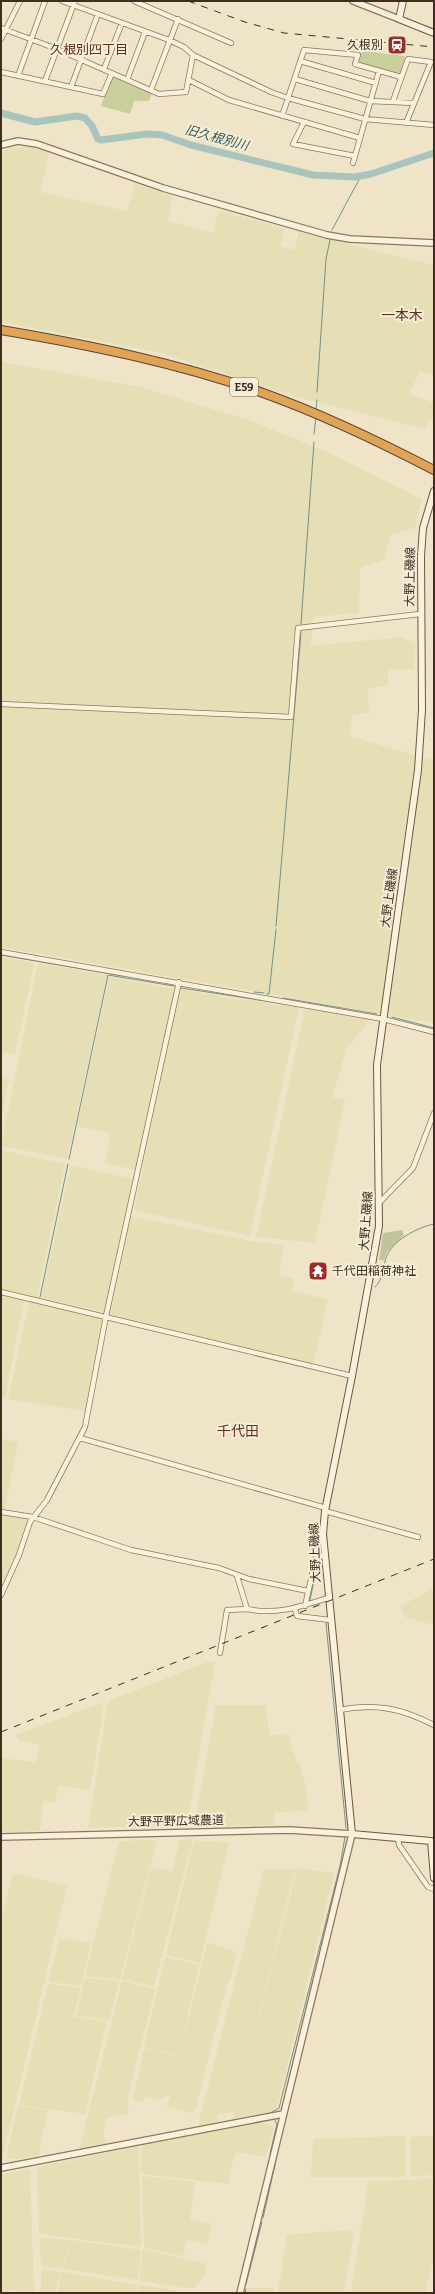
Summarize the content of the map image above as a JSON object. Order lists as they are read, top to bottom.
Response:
{
  "streets": {
    "highway": ["E59"],
    "main road": ["大野上磯線"],
    "street": ["大野平野広域農道"]
  },
  "crossings": [
    ["大野上磯線", "大野平野広域農道"]
  ],
  "districts": ["久根別四丁目", "一本木", "千代田"],
  "water": ["旧久根別川"],
  "places": {
    "station": ["久根別"],
    "temple": ["千代田稲荷神社"]
  }
}
